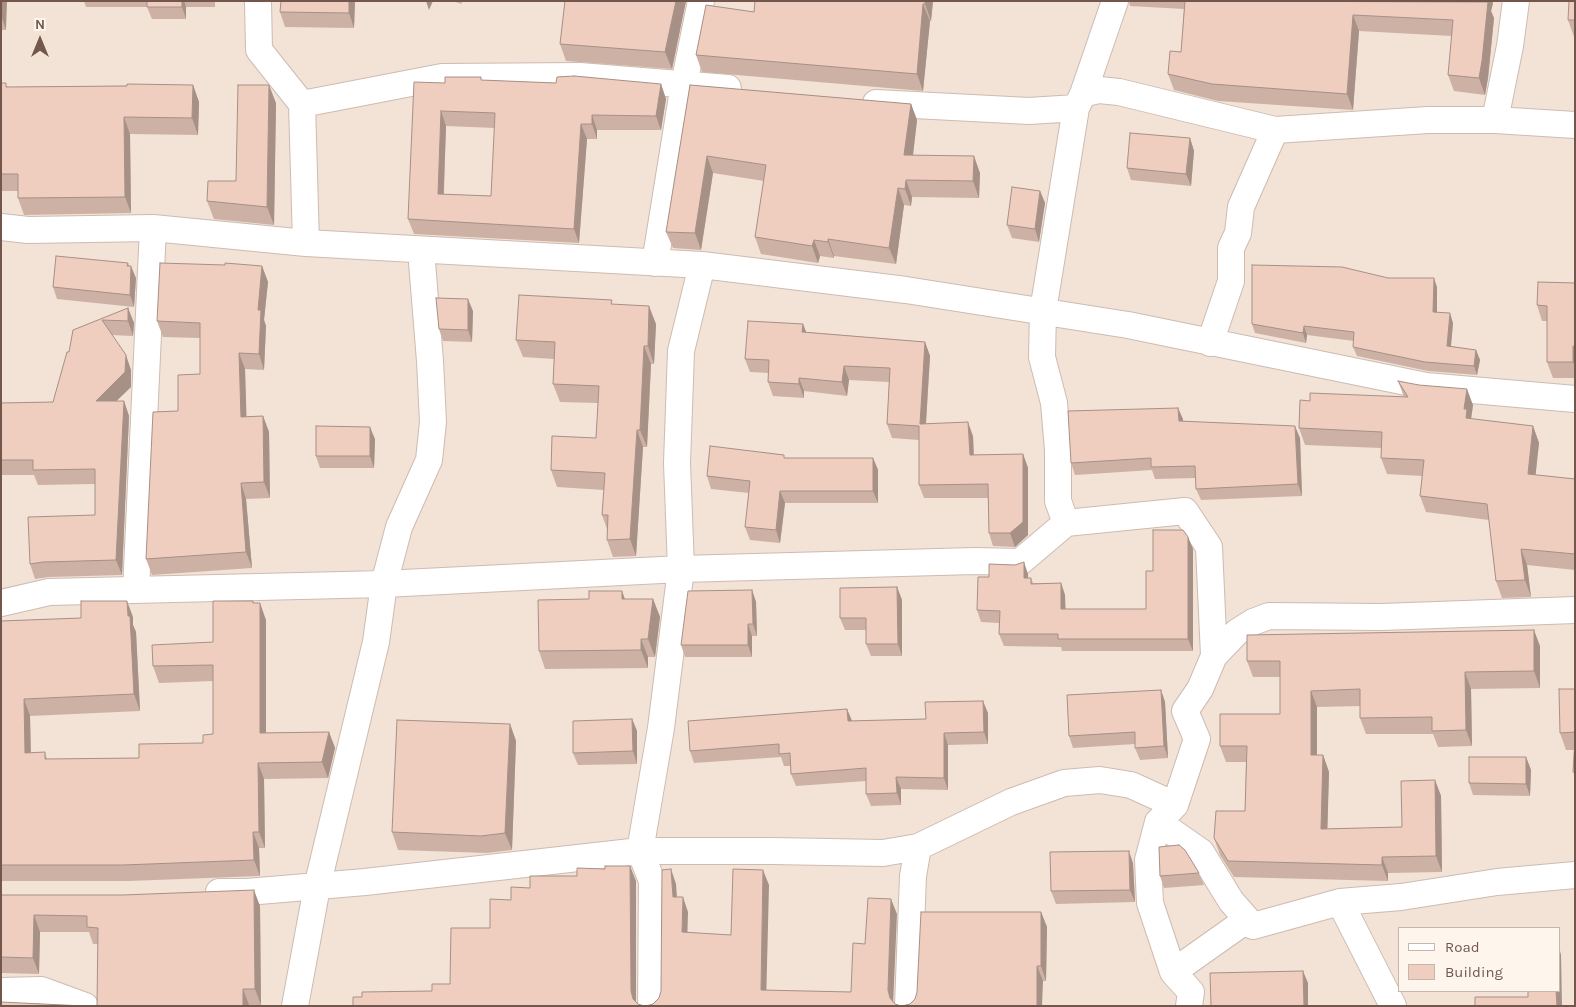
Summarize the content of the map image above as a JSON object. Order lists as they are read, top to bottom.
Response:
{
  "legend": ["Road", "Building"],
  "north": "top"
}
